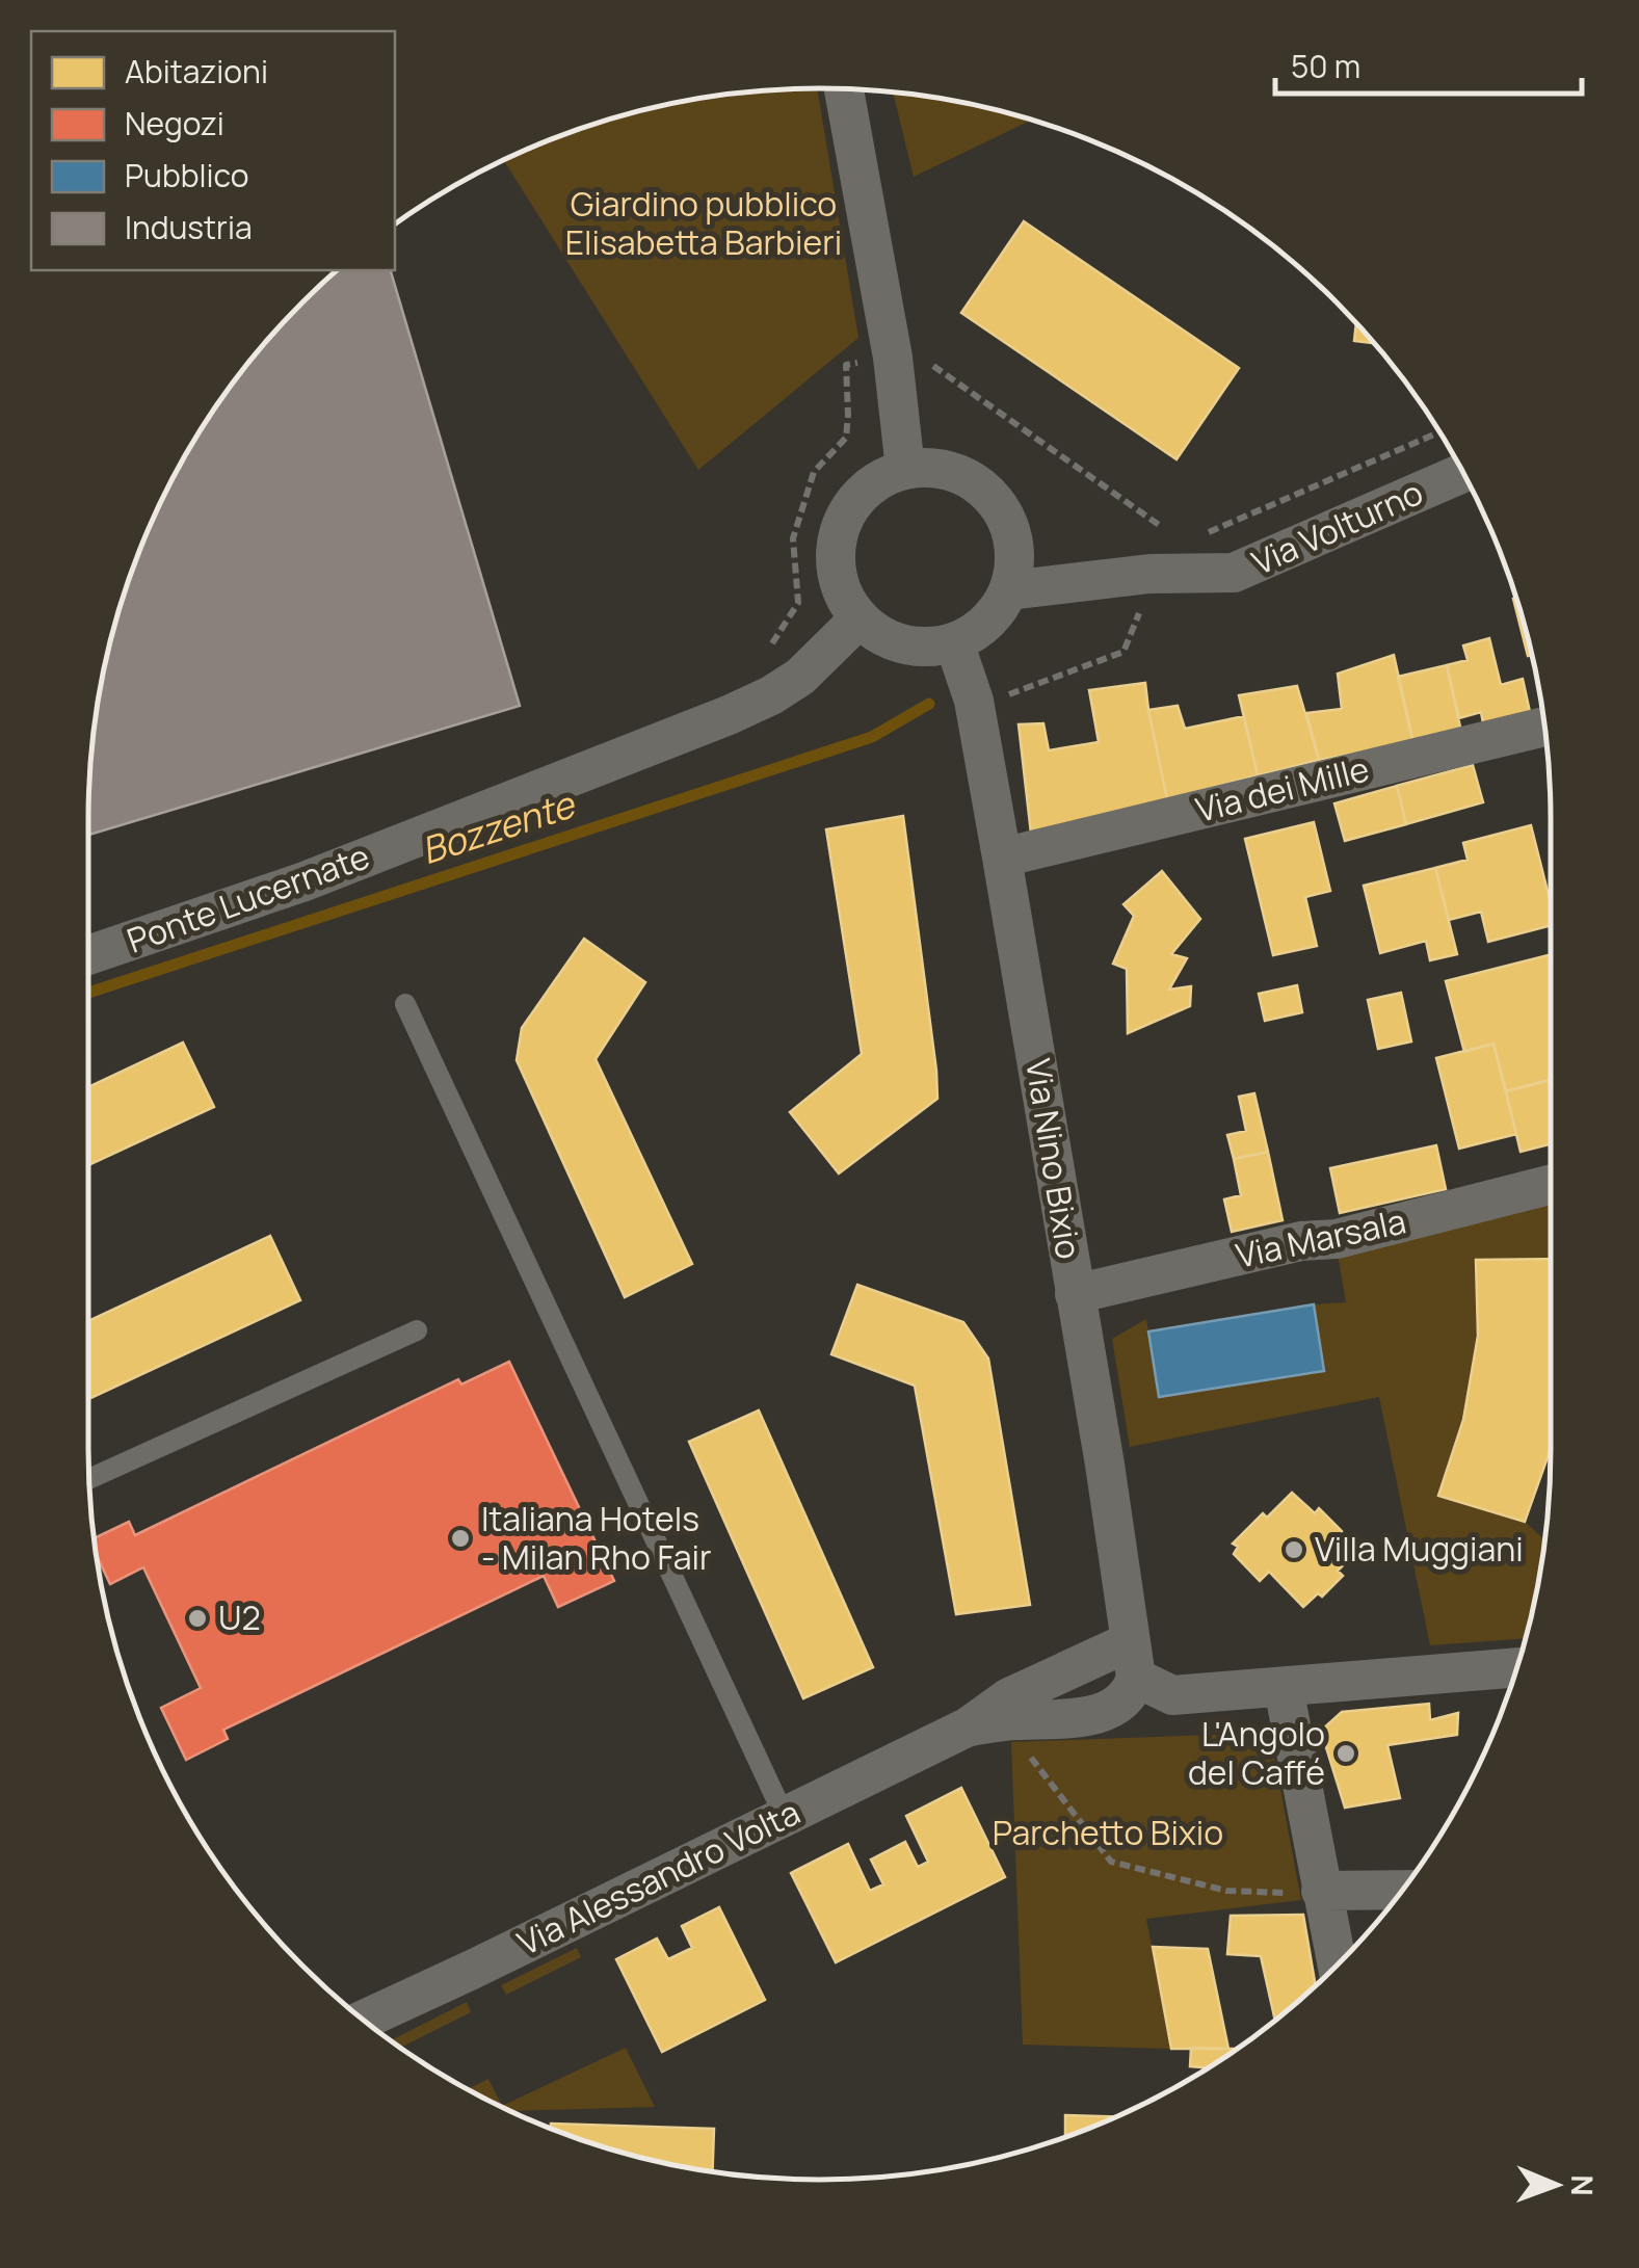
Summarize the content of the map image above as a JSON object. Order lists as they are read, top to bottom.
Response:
{
  "streets": {
    "street": [
      "Via Volturno",
      "Via dei Mille",
      "Ponte Lucernate",
      "Via Nino Bixio",
      "Via Marsala",
      "Via Alessandro Volta"
    ]
  },
  "crossings": [
    ["Via Volturno", "Ponte Lucernate"],
    ["Via Volturno", "Via Nino Bixio"],
    ["Via dei Mille", "Via Nino Bixio"],
    ["Ponte Lucernate", "Via Nino Bixio"],
    ["Via Nino Bixio", "Via Marsala"]
  ],
  "water": ["Bozzente"],
  "parks": ["Giardino pubblico Elisabetta Barbieri", "Parchetto Bixio"],
  "places": [
    "Italiana Hotels - Milan Rho Fair",
    "Villa Muggiani",
    "U2",
    "L'Angolo del Caffé"
  ],
  "legend": [
    "Abitazioni",
    "Negozi",
    "Pubblico",
    "Industria"
  ],
  "scale_bar": "50 m",
  "north": "right"
}
